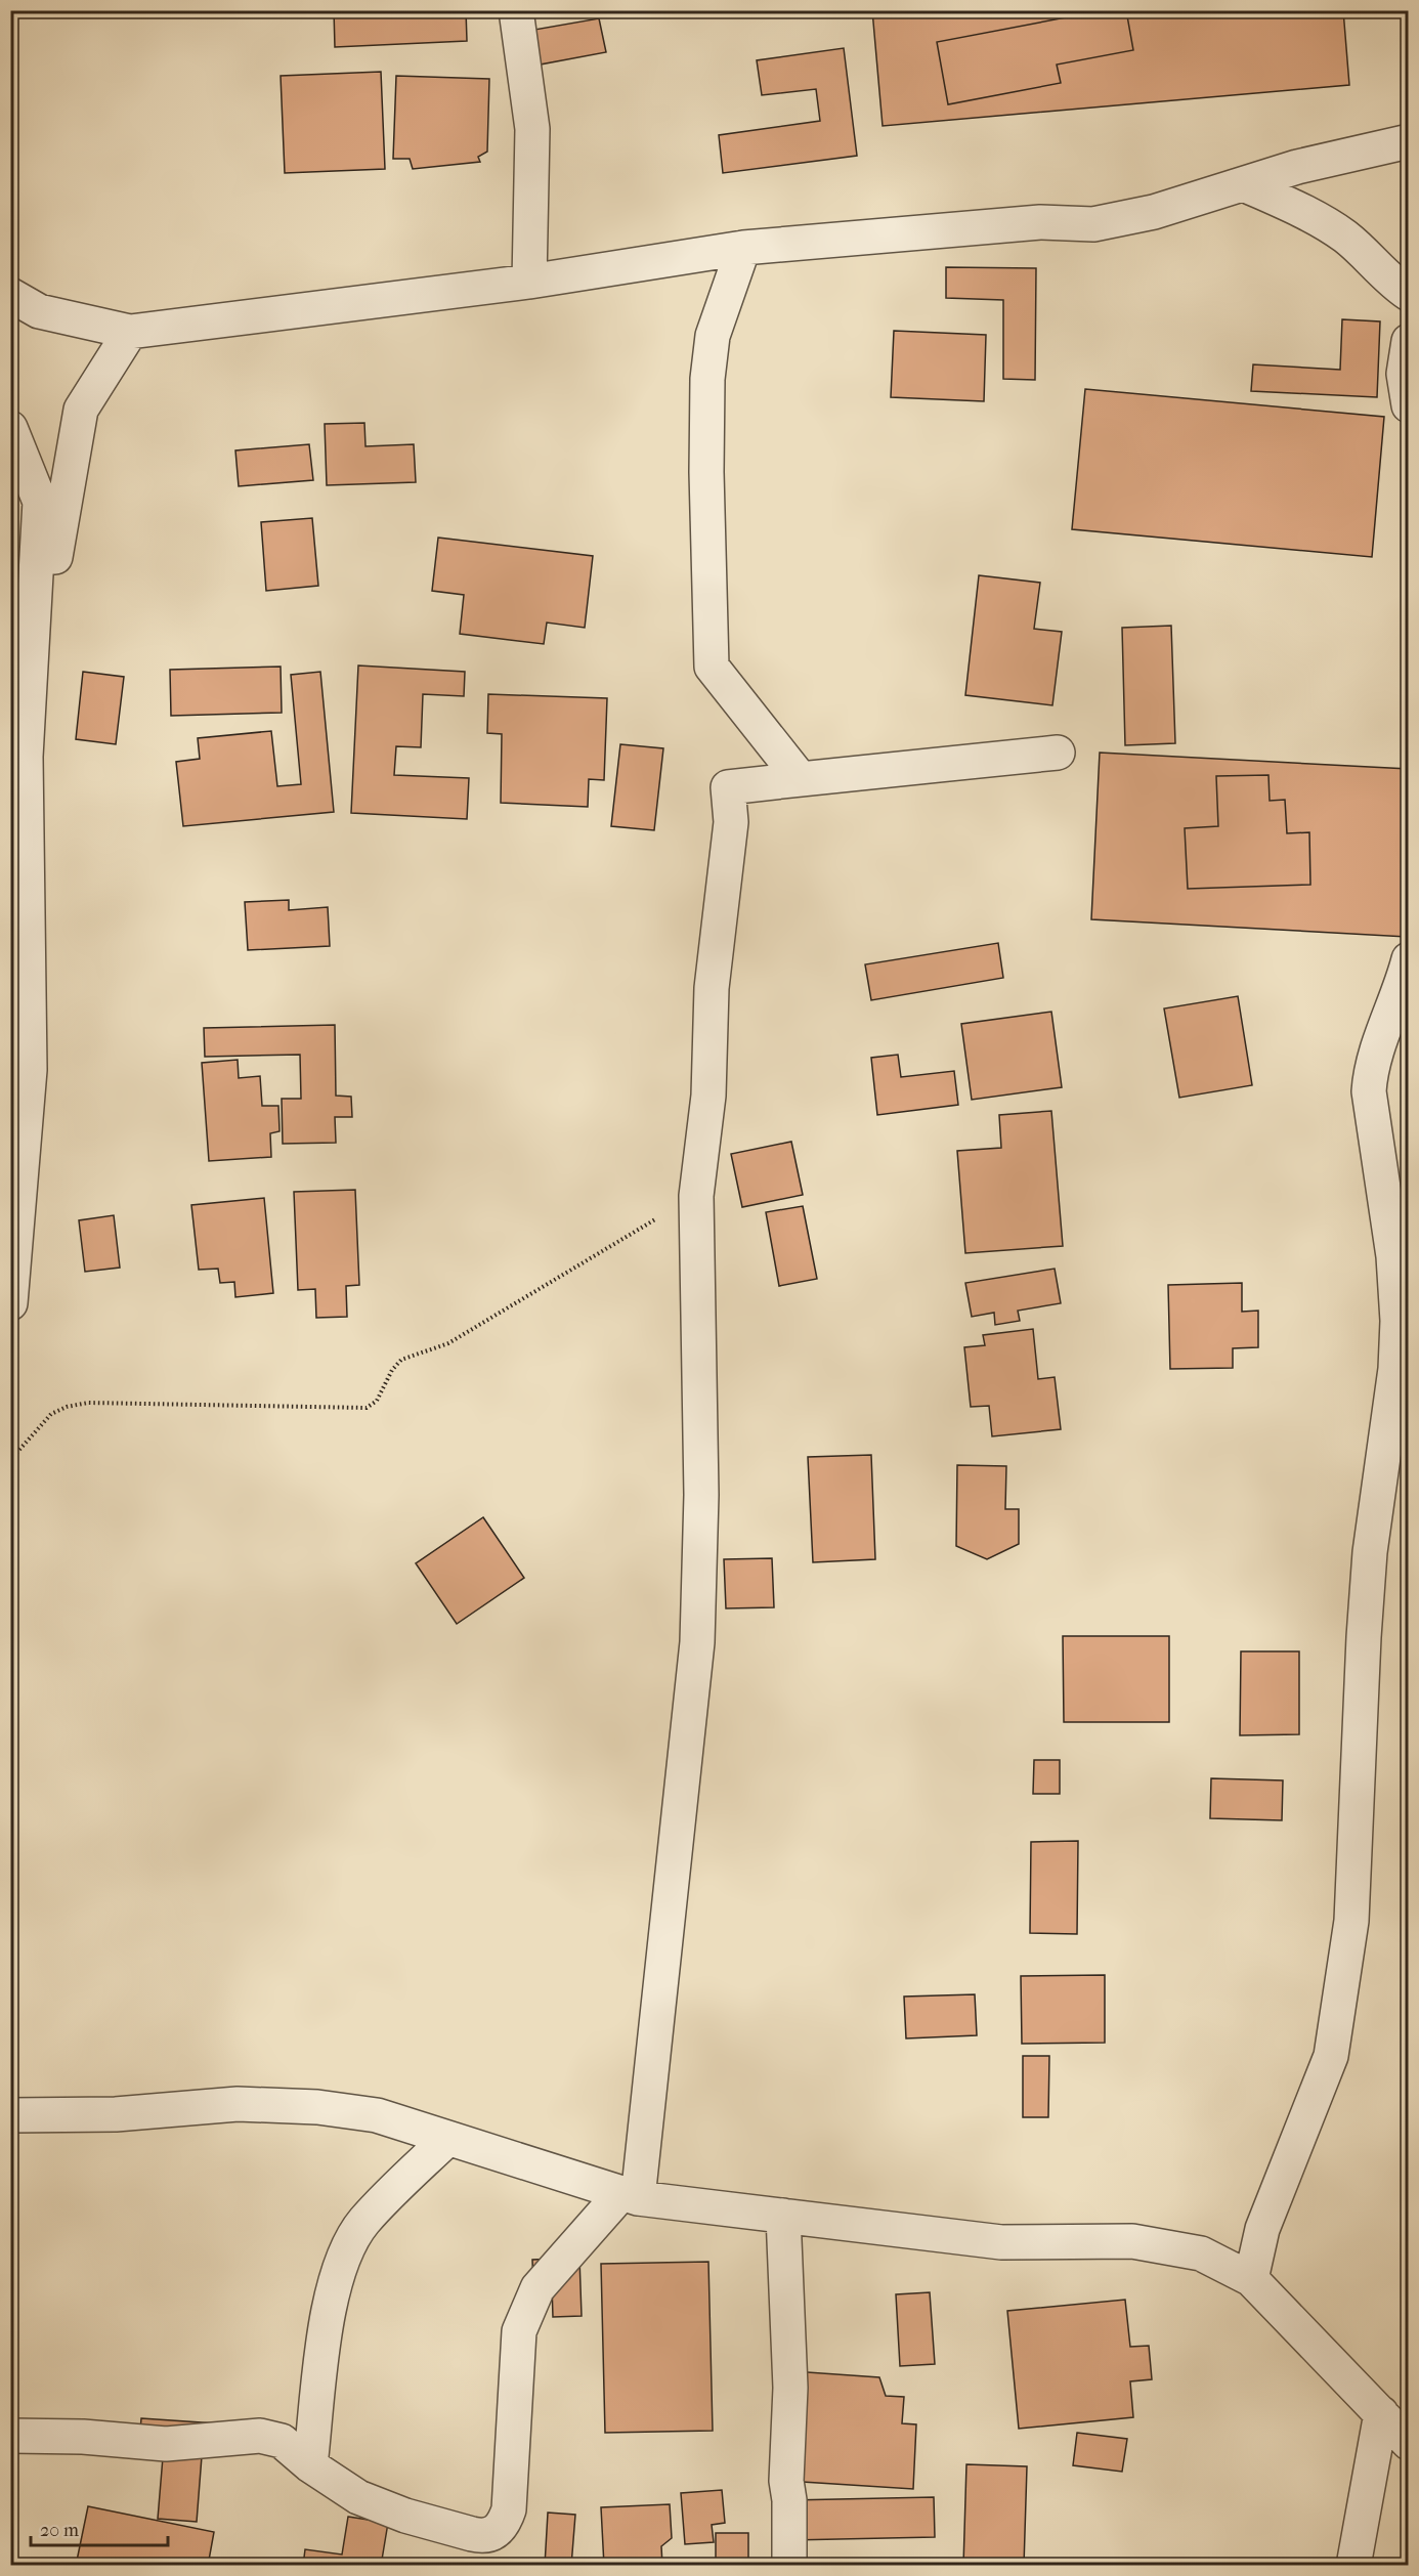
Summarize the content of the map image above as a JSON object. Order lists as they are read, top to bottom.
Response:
{
  "scale_bar": "20 m"
}
